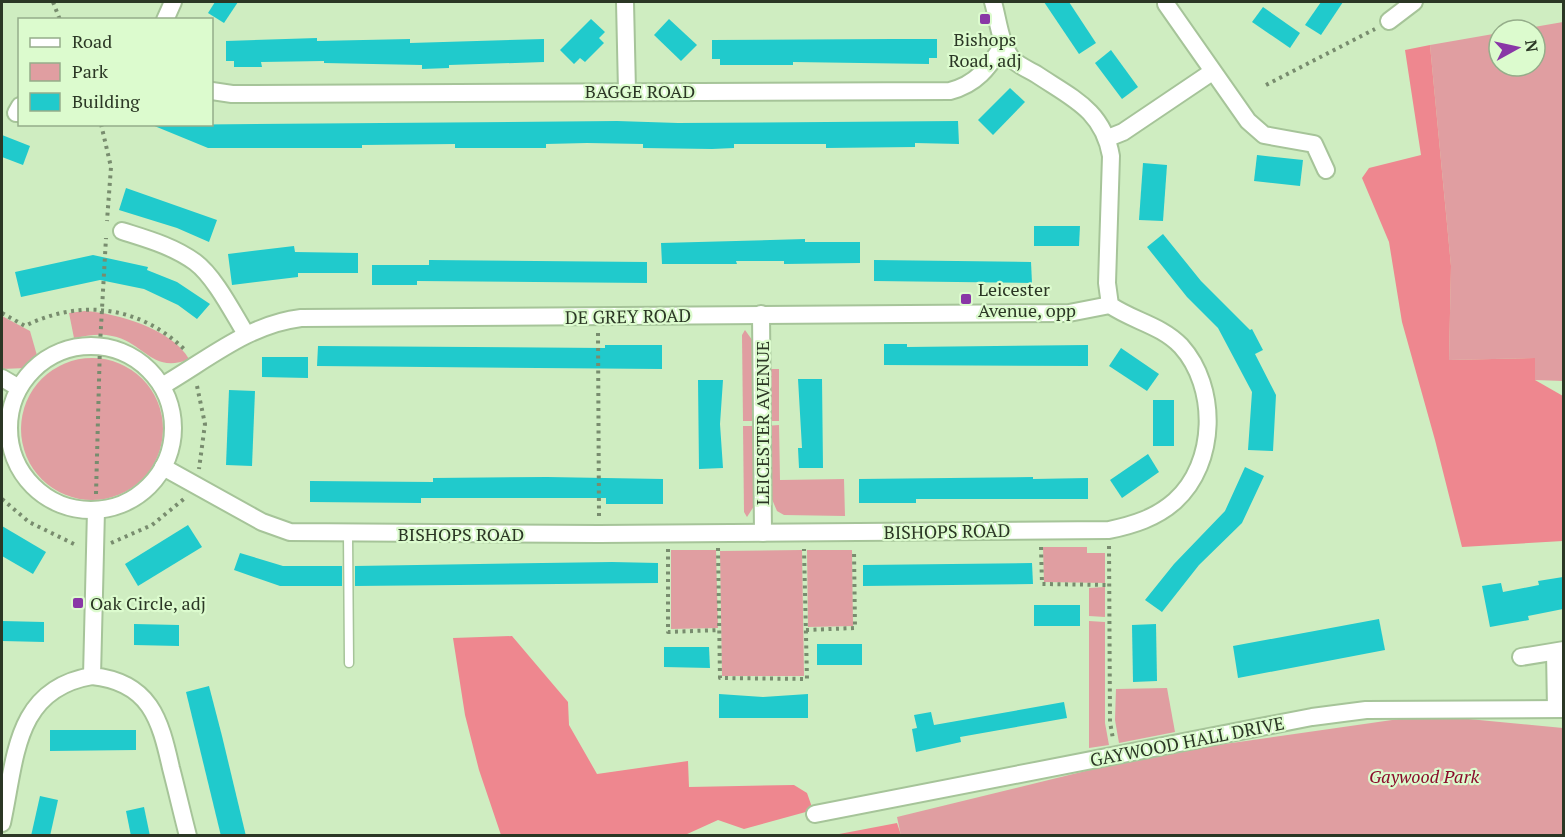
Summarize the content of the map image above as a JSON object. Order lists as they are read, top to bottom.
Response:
{
  "streets": {
    "street": [
      "BAGGE ROAD",
      "DE GREY ROAD",
      "LEICESTER AVENUE",
      "BISHOPS ROAD",
      "GAYWOOD HALL DRIVE"
    ]
  },
  "crossings": [
    ["DE GREY ROAD", "LEICESTER AVENUE"],
    ["DE GREY ROAD", "BISHOPS ROAD"],
    ["LEICESTER AVENUE", "BISHOPS ROAD"]
  ],
  "parks": ["Gaywood Park"],
  "places": {
    "transit": ["Bishops Road, adj", "Leicester Avenue, opp", "Oak Circle, adj"]
  },
  "legend": ["Road", "Park", "Building"],
  "north": "right"
}
